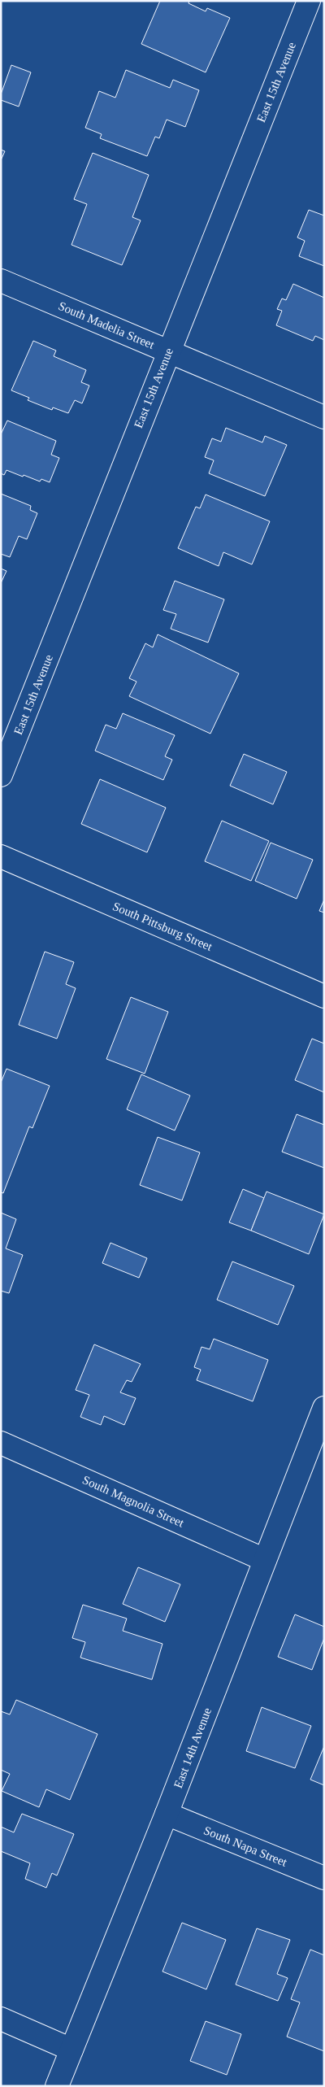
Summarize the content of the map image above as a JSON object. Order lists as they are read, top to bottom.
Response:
{
  "streets": {
    "street": [
      "East 15th Avenue",
      "South Madelia Street",
      "South Pittsburg Street",
      "South Magnolia Street",
      "East 14th Avenue",
      "South Napa Street"
    ]
  },
  "crossings": [
    ["East 15th Avenue", "South Madelia Street"],
    ["South Magnolia Street", "East 14th Avenue"],
    ["East 14th Avenue", "South Napa Street"]
  ]
}
